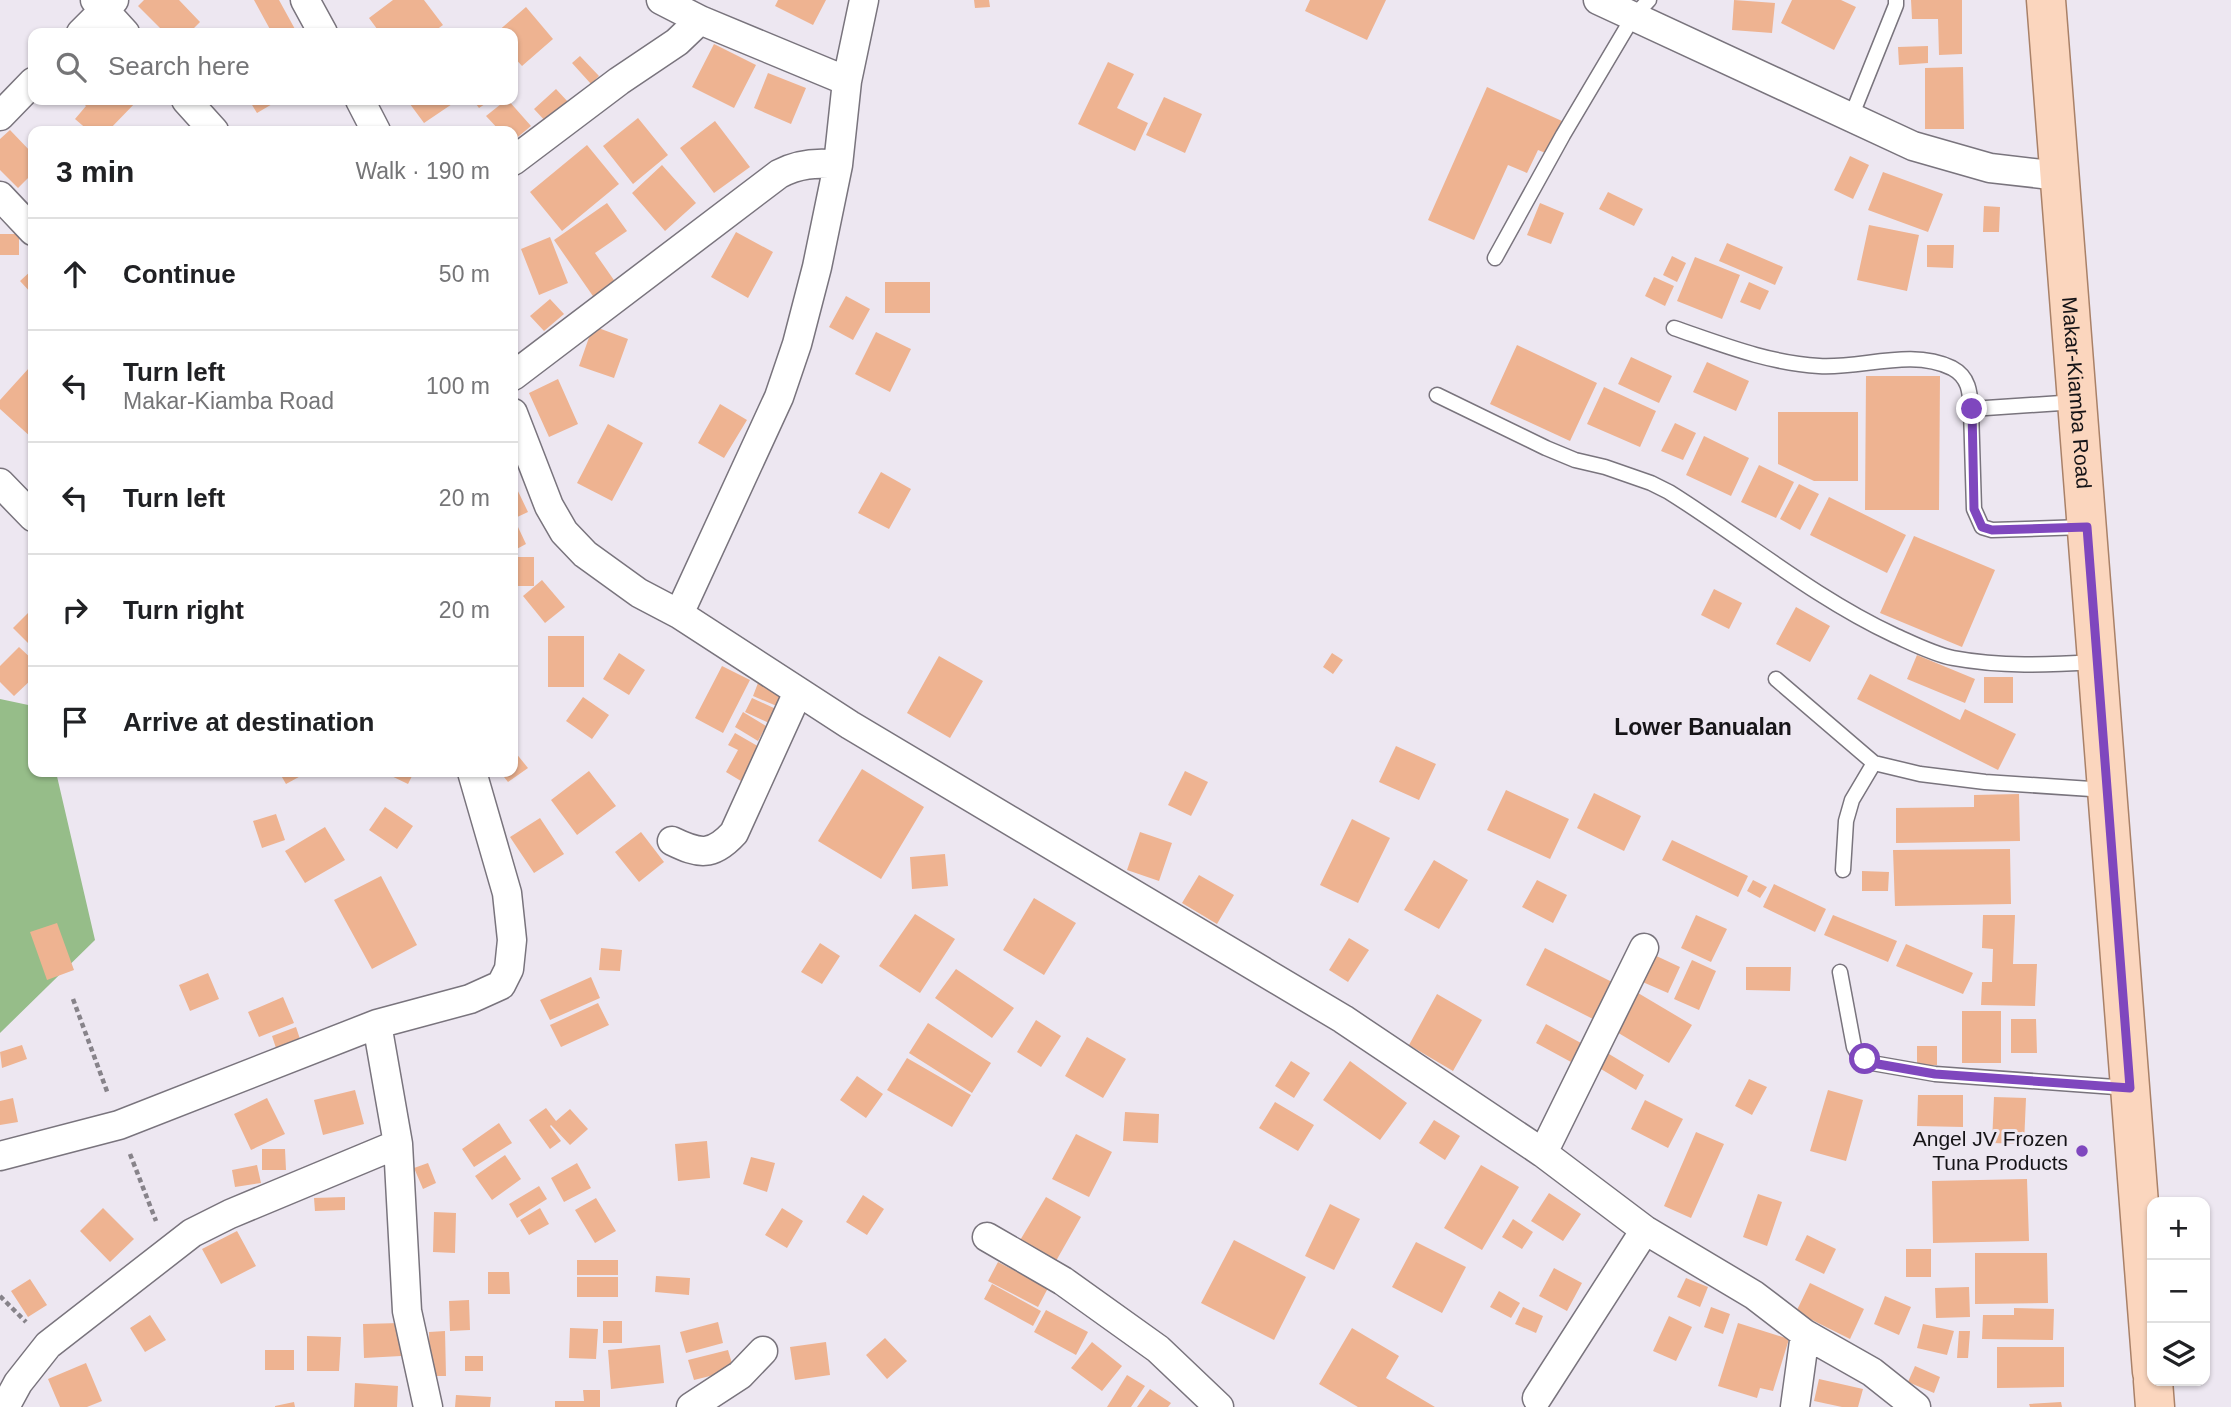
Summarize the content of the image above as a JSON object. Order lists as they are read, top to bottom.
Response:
{
  "streets": {
    "main road": ["Makar-Kiamba Road"]
  },
  "districts": ["Lower Banualan"],
  "places": ["Angel JV Frozen Tuna Products"],
  "page": {
    "search": "Search here",
    "heading": ["3 min", "Walk · 190 m"],
    "list": [
      ["Continue", "50 m"],
      ["Turn left", "Makar-Kiamba Road", "100 m"],
      ["Turn left", "20 m"],
      ["Turn right", "20 m"],
      "Arrive at destination"
    ],
    "map_buttons": ["+", "−"]
  }
}
